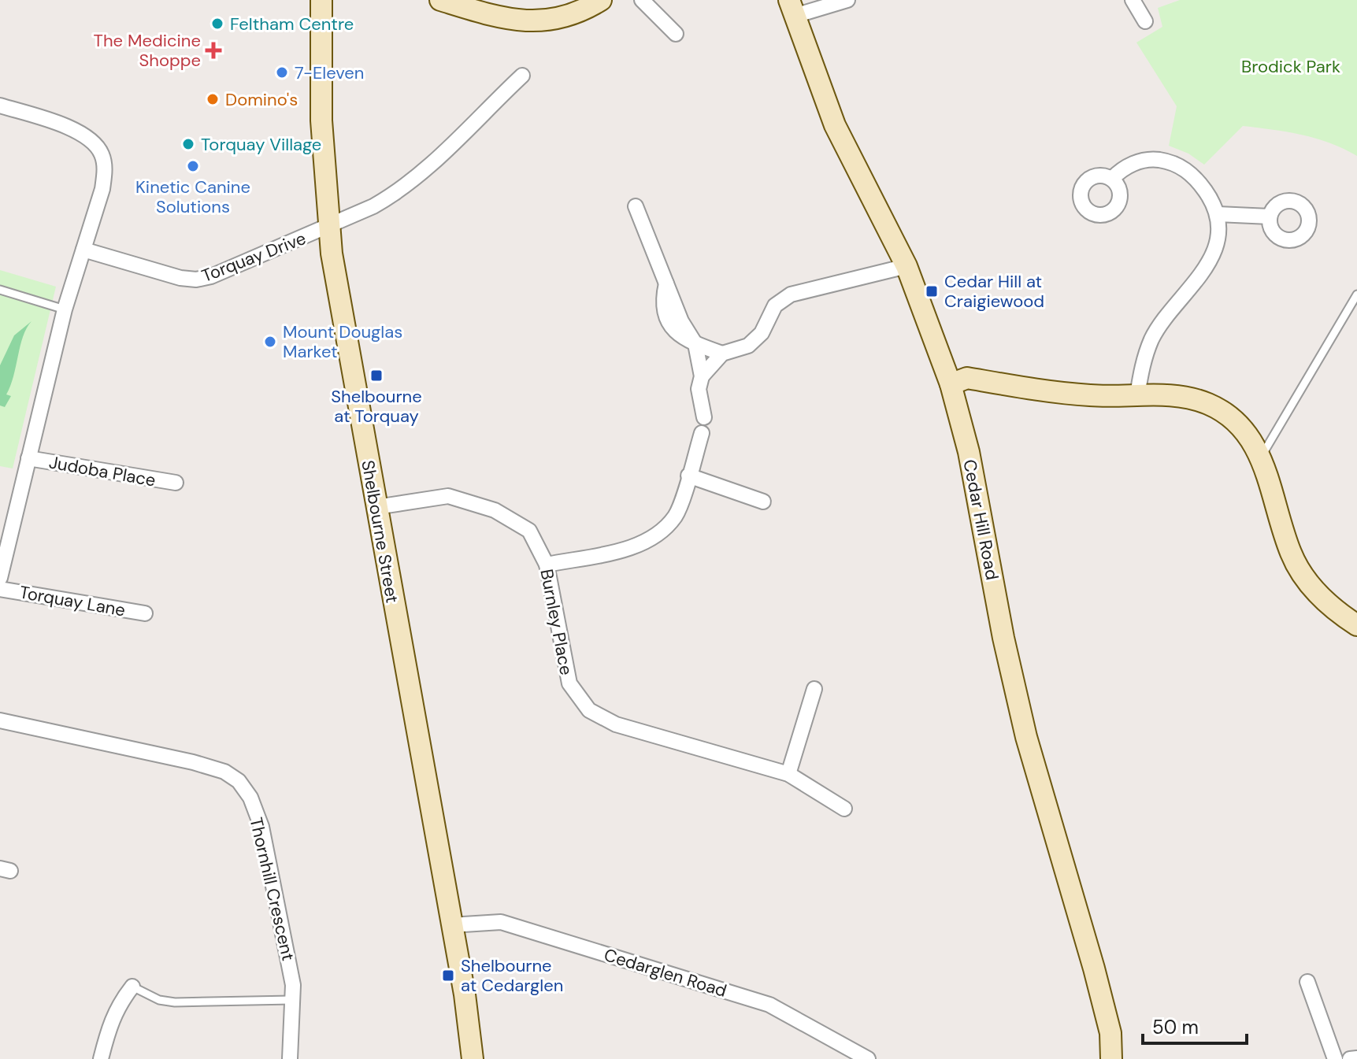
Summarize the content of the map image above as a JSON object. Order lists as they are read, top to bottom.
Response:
{
  "streets": {
    "street": [
      "Torquay Drive",
      "Judoba Place",
      "Cedar Hill Road",
      "Shelbourne Street",
      "Torquay Lane",
      "Burnley Place",
      "Thornhill Crescent",
      "Cedarglen Road"
    ]
  },
  "crossings": [
    ["Torquay Drive", "Shelbourne Street"],
    ["Shelbourne Street", "Burnley Place"],
    ["Shelbourne Street", "Cedarglen Road"]
  ],
  "parks": ["Brodick Park"],
  "places": {
    "other": [
      "Feltham Centre",
      "7-Eleven",
      "Domino's",
      "Torquay Village",
      "Kinetic Canine Solutions",
      "Mount Douglas Market"
    ],
    "health": ["The Medicine Shoppe"],
    "transit": ["Cedar Hill at Craigiewood", "Shelbourne at Torquay", "Shelbourne at Cedarglen"]
  },
  "scale_bar": "50 m"
}
